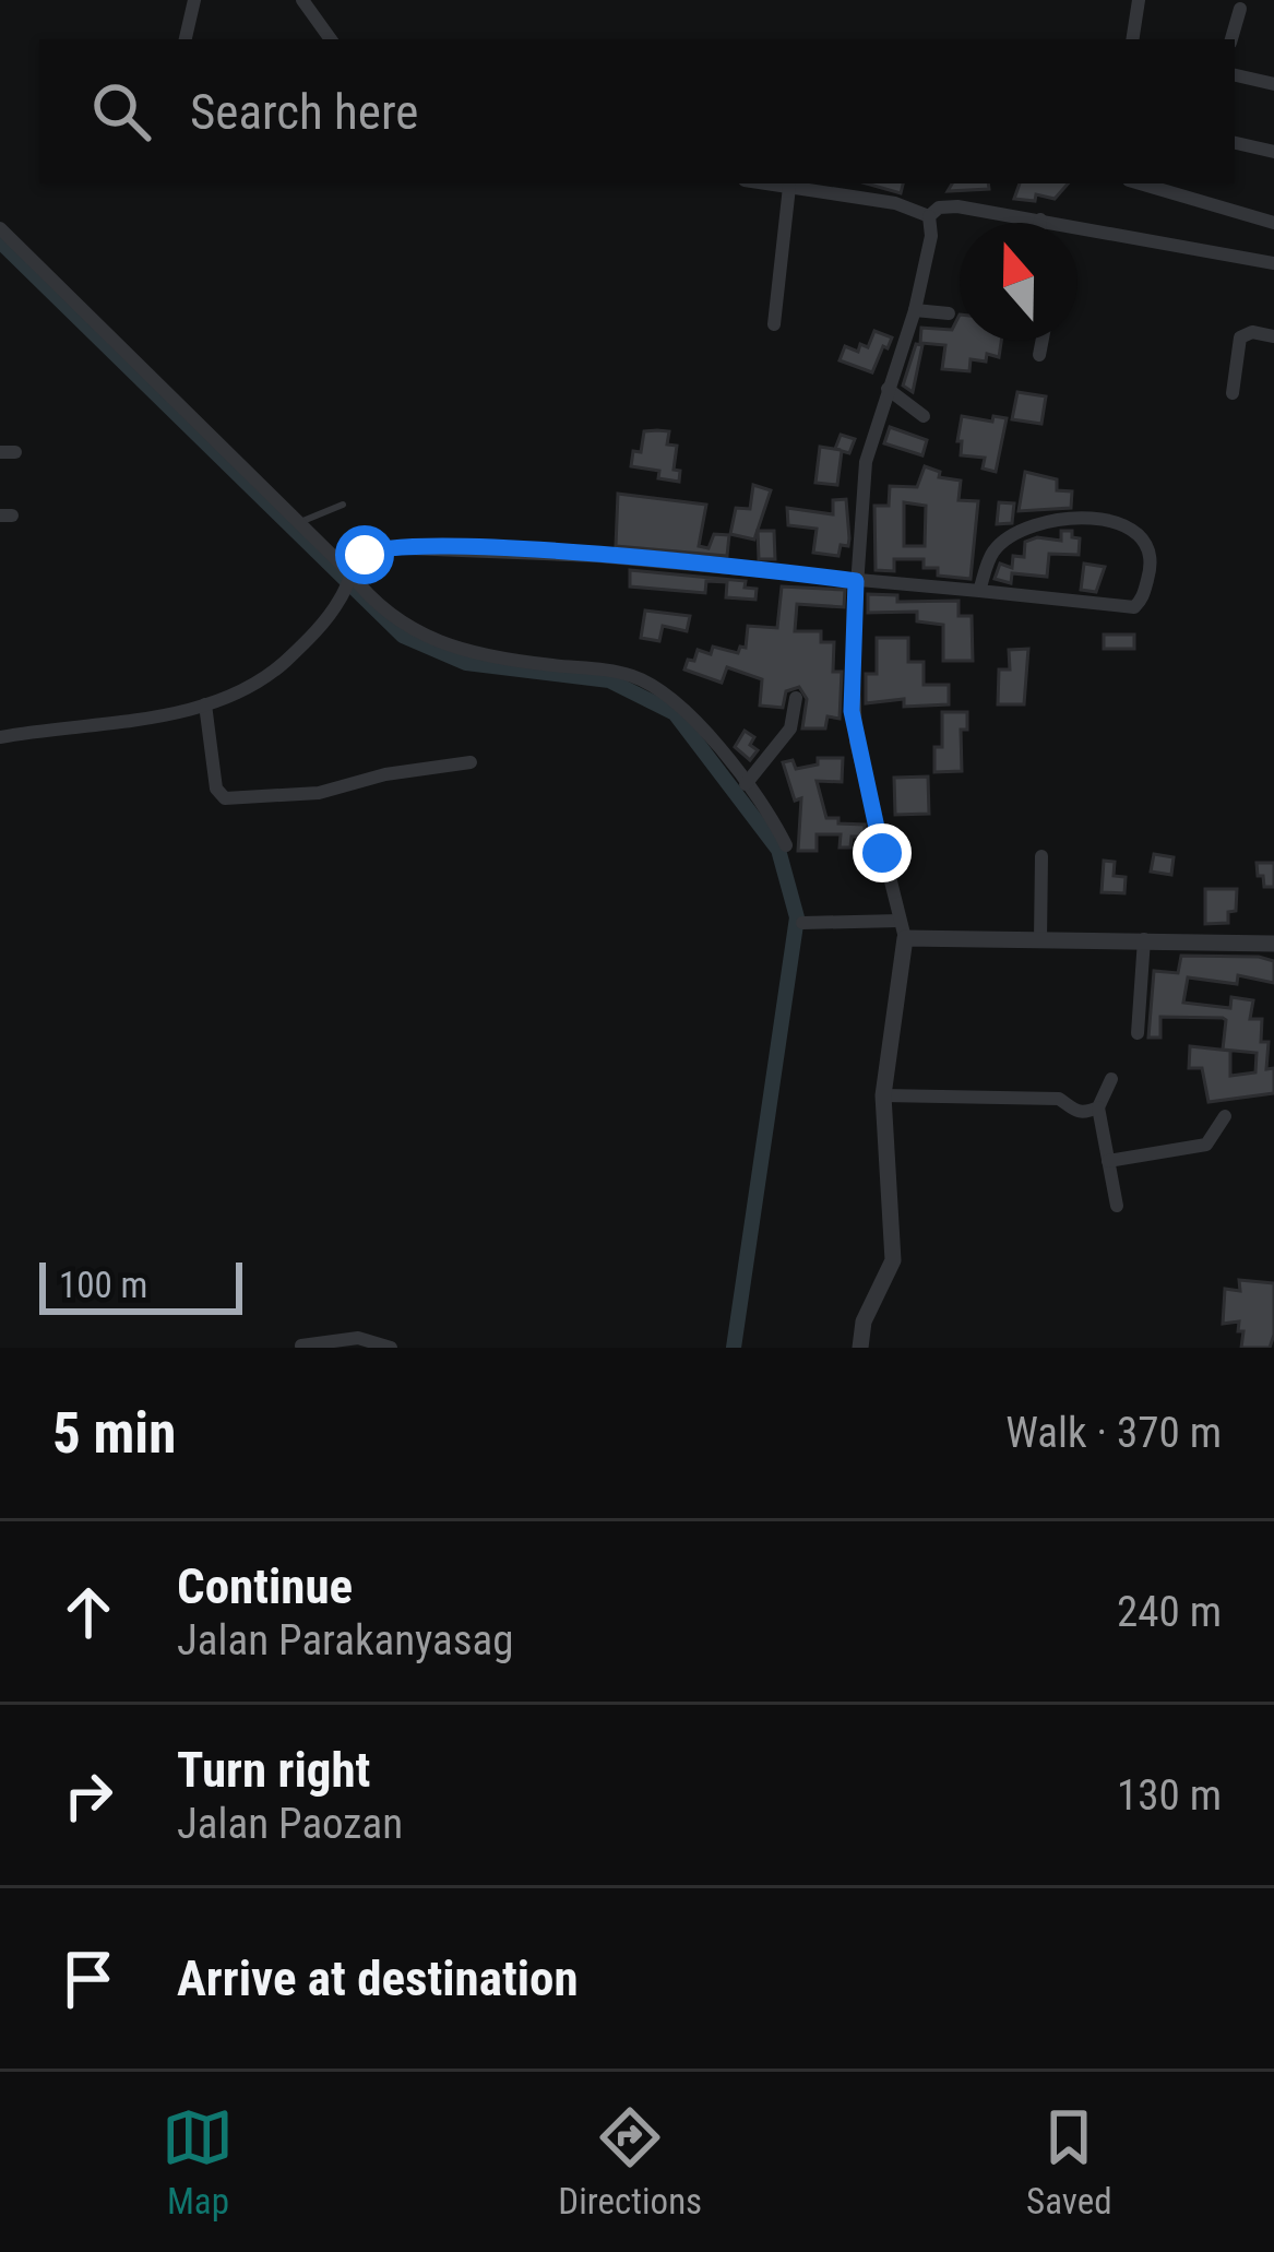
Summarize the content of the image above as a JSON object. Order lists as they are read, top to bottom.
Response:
{
  "scale_bar": "100 m",
  "north": "top",
  "page": {
    "search": "Search here",
    "scale": "100 m",
    "heading": ["5 min", "Walk · 370 m"],
    "list": [
      ["Continue", "Jalan Parakanyasag", "240 m"],
      ["Turn right", "Jalan Paozan", "130 m"],
      "Arrive at destination"
    ],
    "nav": ["Map", "Directions", "Saved"]
  }
}
